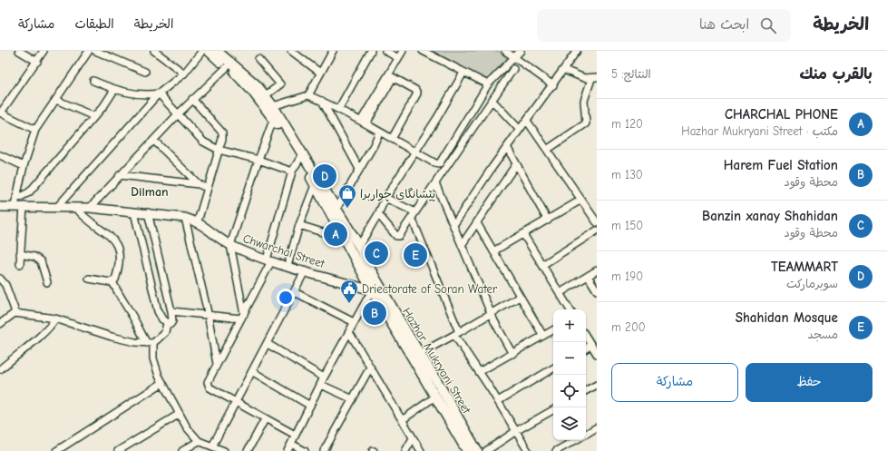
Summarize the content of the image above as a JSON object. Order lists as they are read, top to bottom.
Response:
{
  "streets": {
    "highway": ["Hazhar Mukryani Street"],
    "main road": ["Chwarchal Street"]
  },
  "crossings": [
    ["Chwarchal Street", "Hazhar Mukryani Street"]
  ],
  "districts": ["Dilman"],
  "places": {
    "shop": ["پێشانگای چواربرا"],
    "public building": ["Driectorate of Soran Water"]
  },
  "page": {
    "header": "الخريطة",
    "search": "ابحث هنا",
    "nav": ["الخريطة", "الطبقات", "مشاركة"],
    "heading": ["بالقرب منك", "النتائج: 5"],
    "list": [
      {
        "mark": "A",
        "name": "CHARCHAL PHONE",
        "note": "مكتب · Hazhar Mukryani Street",
        "value": "120 m"
      },
      {
        "mark": "B",
        "name": "Harem Fuel Station",
        "note": "محطة وقود",
        "value": "130 m"
      },
      {
        "mark": "C",
        "name": "Banzin xanay Shahidan",
        "note": "محطة وقود",
        "value": "150 m"
      },
      {
        "mark": "D",
        "name": "TEAMMART",
        "note": "سوبرماركت",
        "value": "190 m"
      },
      {
        "mark": "E",
        "name": "Shahidan Mosque",
        "note": "مسجد",
        "value": "200 m"
      }
    ],
    "pins": [
      "D",
      "A",
      "C",
      "E",
      "B"
    ],
    "map_buttons": ["+", "−"],
    "buttons": ["حفظ", "مشاركة"]
  }
}
